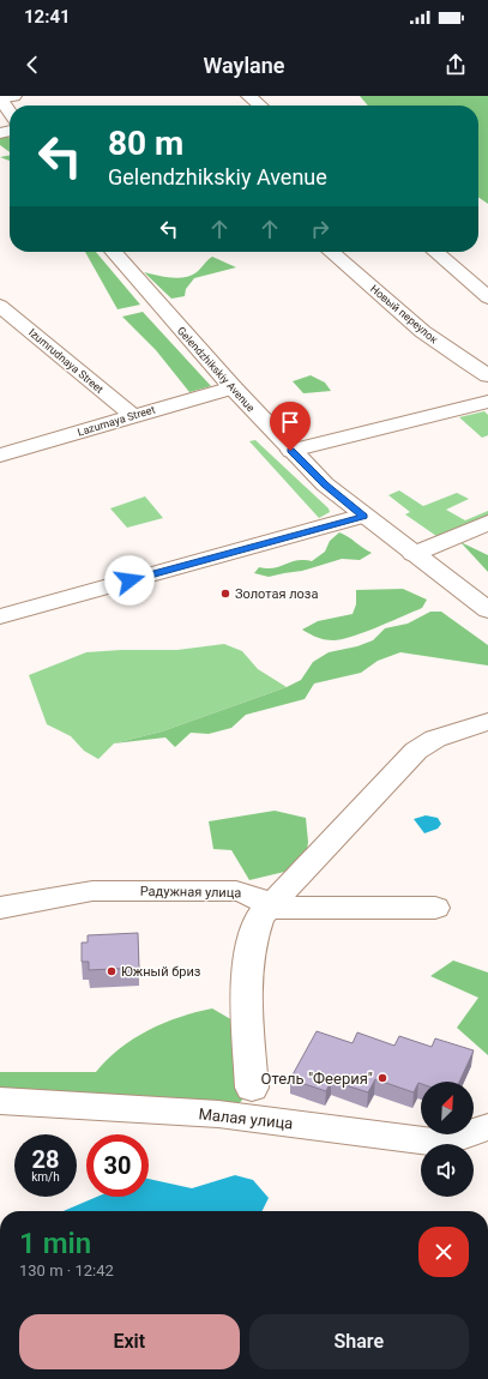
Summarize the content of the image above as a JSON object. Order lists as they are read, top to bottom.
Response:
{
  "streets": {
    "street": [
      "Новый переулок",
      "Izumrudnaya Street",
      "Gelendzhikskiy Avenue",
      "Lazurnaya Street",
      "Радужная улица",
      "Малая улица"
    ]
  },
  "crossings": [
    ["Izumrudnaya Street", "Lazurnaya Street"],
    ["Gelendzhikskiy Avenue", "Lazurnaya Street"]
  ],
  "places": ["Золотая лоза", "Южный бриз", "Отель \"Феерия\""],
  "north": "top right",
  "page": {
    "status": "12:41",
    "header": "Waylane",
    "turn": ["80 m", "Gelendzhikskiy Avenue"],
    "speed": "28 km/h",
    "limit": "30",
    "heading": ["1 min", "130 m · 12:42"],
    "buttons": ["Exit", "Share"]
  }
}
